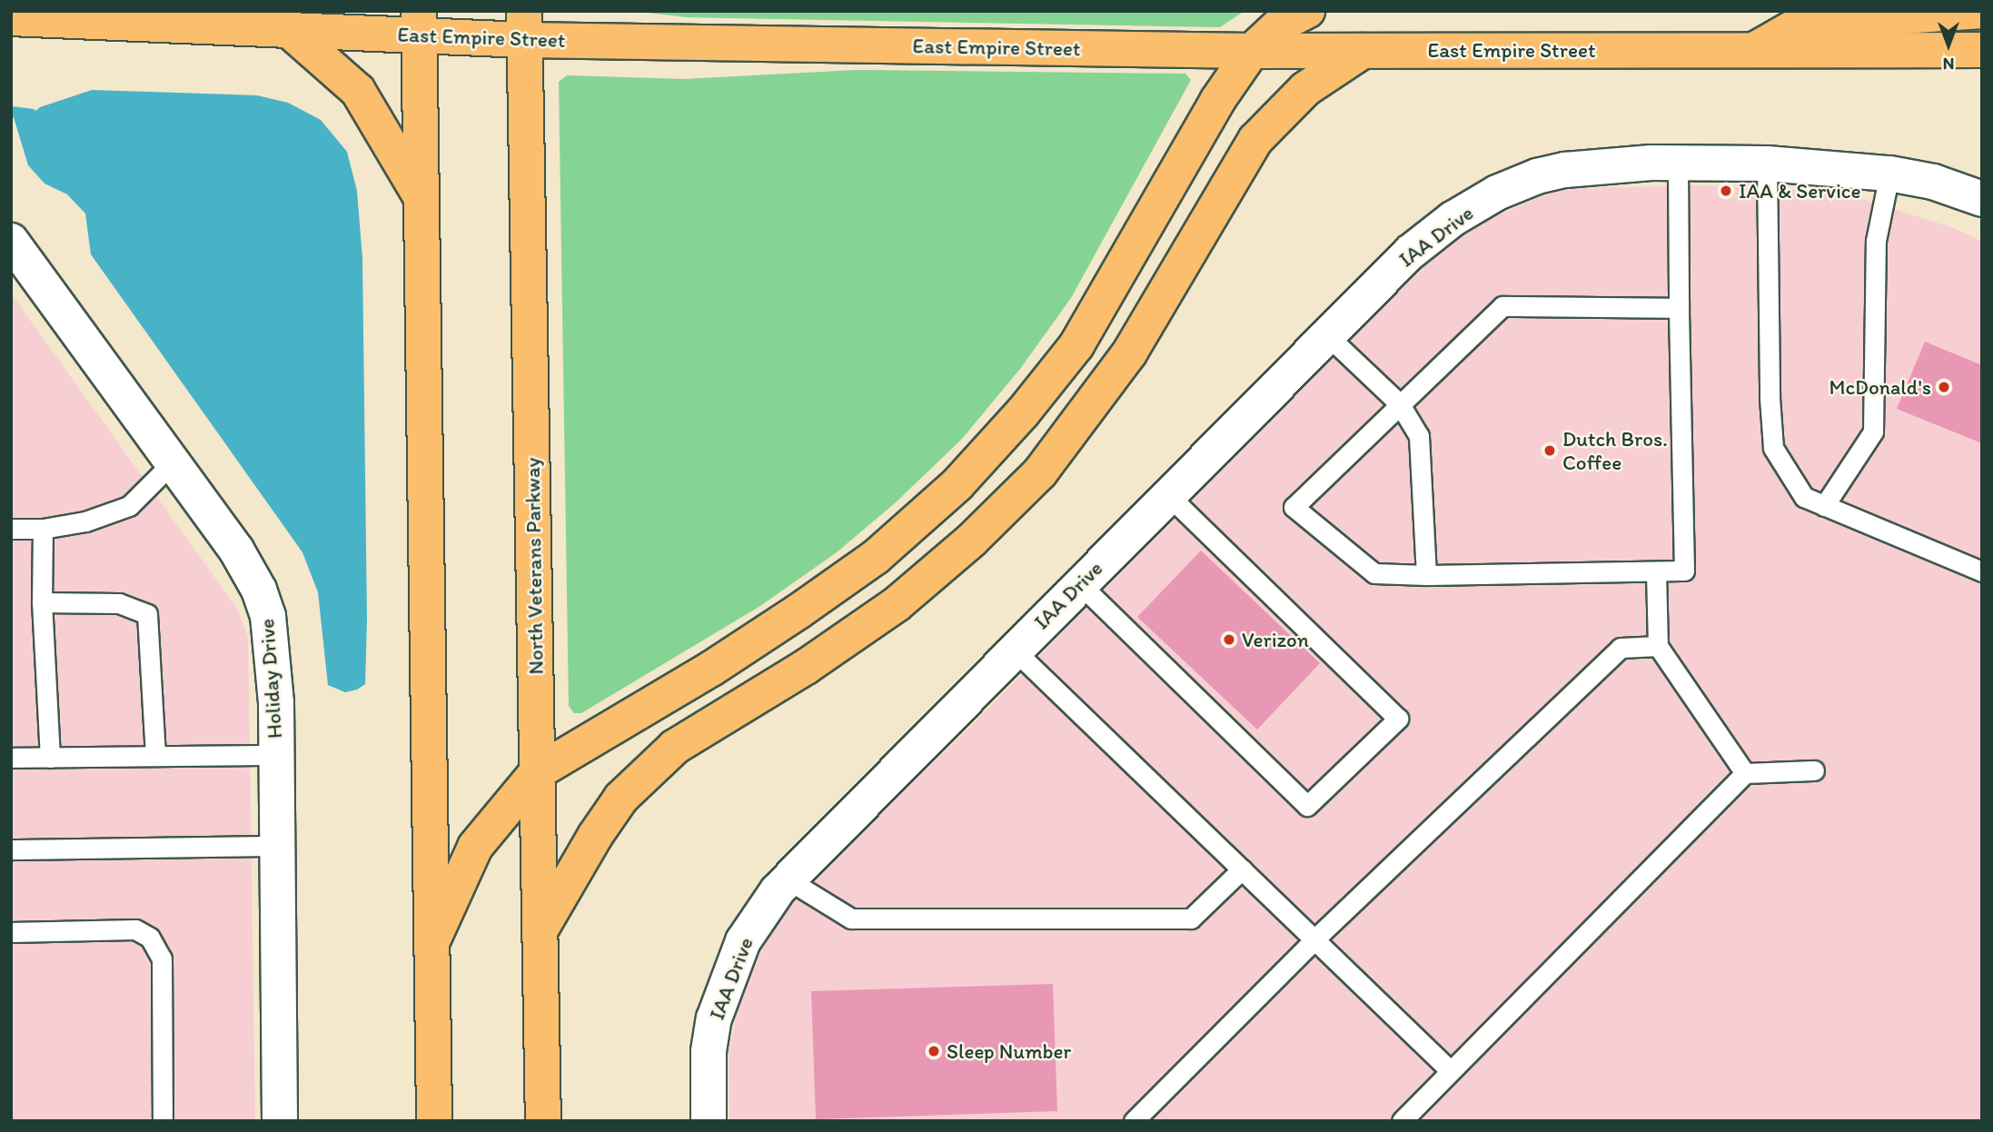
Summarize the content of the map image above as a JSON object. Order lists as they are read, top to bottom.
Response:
{
  "streets": {
    "main road": ["East Empire Street", "North Veterans Parkway"],
    "street": ["IAA Drive", "Holiday Drive"]
  },
  "crossings": [
    ["East Empire Street", "North Veterans Parkway"]
  ],
  "places": [
    "IAA & Service",
    "McDonald's",
    "Dutch Bros. Coffee",
    "Verizon",
    "Sleep Number"
  ],
  "north": "bottom"
}
